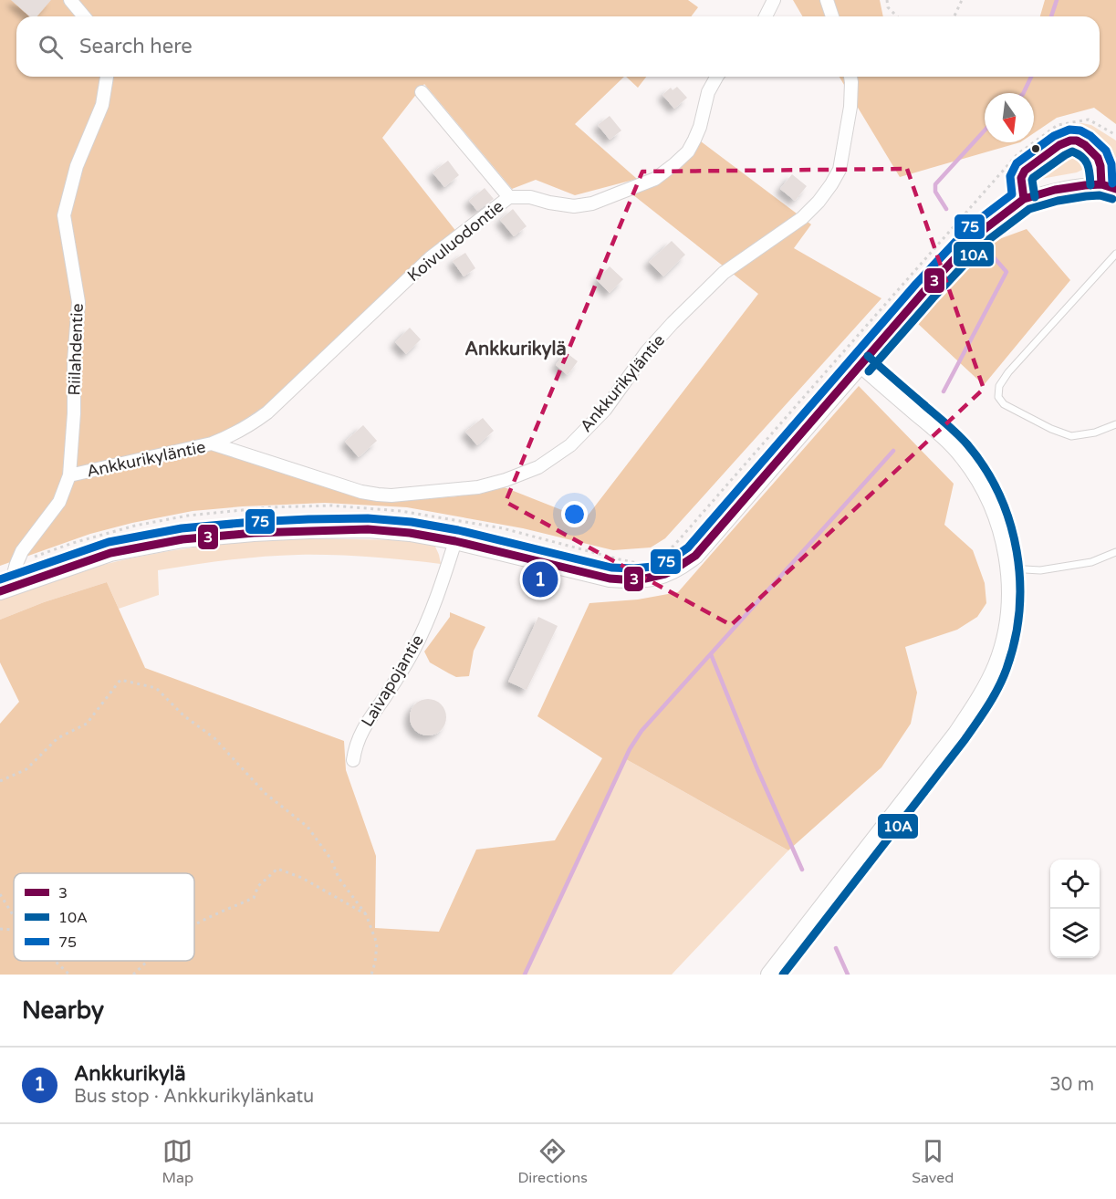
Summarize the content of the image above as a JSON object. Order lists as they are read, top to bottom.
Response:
{
  "streets": {
    "street": [
      "Koivuluodontie",
      "Riilahdentie",
      "Ankkurikyläntie",
      "Laivapojantie"
    ]
  },
  "crossings": [
    ["Koivuluodontie", "Ankkurikyläntie"],
    ["Riilahdentie", "Ankkurikyläntie"]
  ],
  "districts": ["Ankkurikylä"],
  "lines": ["transit line 75", "transit line 3", "transit line 10A"],
  "legend": ["3", "10A", "75"],
  "north": "bottom",
  "page": {
    "search": "Search here",
    "pins": "1",
    "heading": "Nearby",
    "list": [
      {
        "mark": "1",
        "name": "Ankkurikylä",
        "note": "Bus stop · Ankkurikylänkatu",
        "value": "30 m"
      }
    ],
    "nav": ["Map", "Directions", "Saved"]
  }
}
